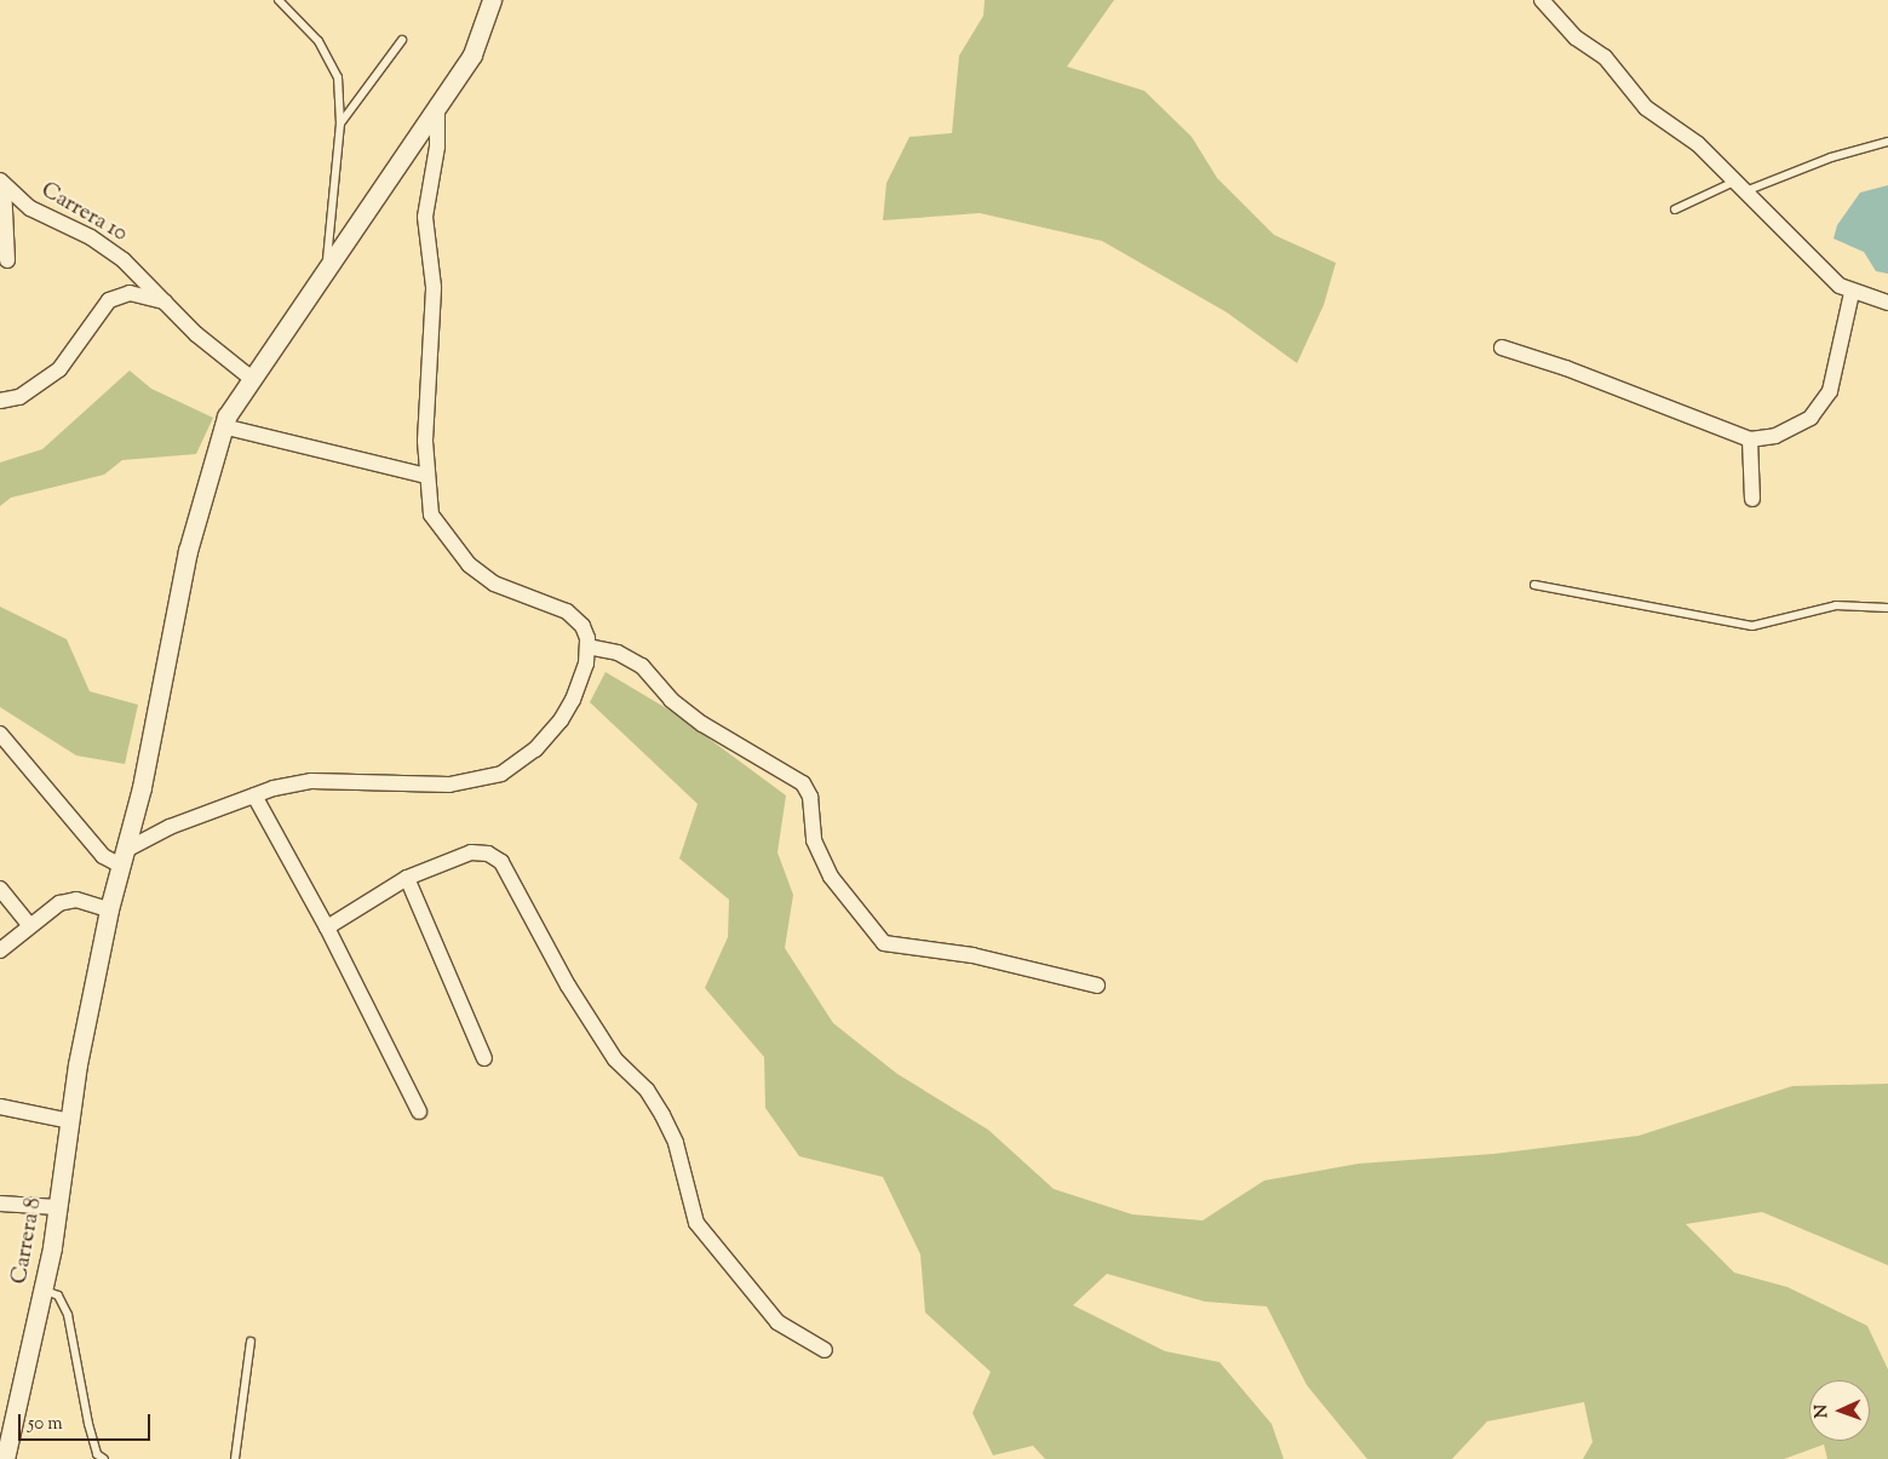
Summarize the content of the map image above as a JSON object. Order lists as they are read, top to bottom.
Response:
{
  "streets": {
    "street": ["Carrera 10", "Carrera 8"]
  },
  "crossings": [
    ["Carrera 10", "Carrera 8"]
  ],
  "scale_bar": "50 m",
  "north": "left"
}
